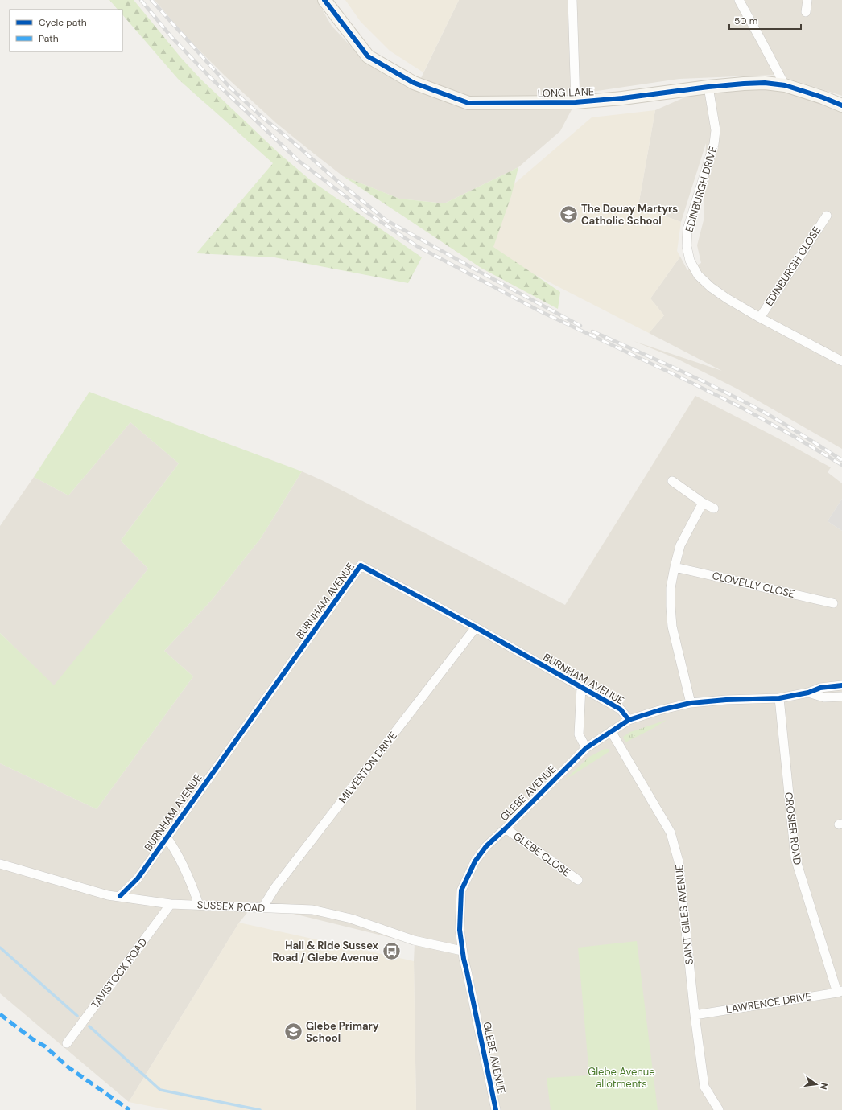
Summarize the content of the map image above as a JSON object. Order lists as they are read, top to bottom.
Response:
{
  "streets": {
    "main road": ["LONG LANE"],
    "street": [
      "EDINBURGH DRIVE",
      "EDINBURGH CLOSE",
      "CLOVELLY CLOSE",
      "BURNHAM AVENUE",
      "MILVERTON DRIVE",
      "GLEBE AVENUE",
      "CROSIER ROAD",
      "GLEBE CLOSE",
      "SUSSEX ROAD",
      "SAINT GILES AVENUE",
      "TAVISTOCK ROAD",
      "LAWRENCE DRIVE"
    ]
  },
  "crossings": [
    ["LONG LANE", "EDINBURGH DRIVE"],
    ["EDINBURGH DRIVE", "EDINBURGH CLOSE"],
    ["BURNHAM AVENUE", "MILVERTON DRIVE"],
    ["BURNHAM AVENUE", "GLEBE AVENUE"],
    ["BURNHAM AVENUE", "SUSSEX ROAD"],
    ["MILVERTON DRIVE", "SUSSEX ROAD"],
    ["GLEBE AVENUE", "CROSIER ROAD"],
    ["GLEBE AVENUE", "GLEBE CLOSE"],
    ["GLEBE AVENUE", "SUSSEX ROAD"],
    ["GLEBE AVENUE", "SAINT GILES AVENUE"],
    ["CROSIER ROAD", "LAWRENCE DRIVE"],
    ["SUSSEX ROAD", "TAVISTOCK ROAD"],
    ["SAINT GILES AVENUE", "LAWRENCE DRIVE"]
  ],
  "parks": ["Glebe Avenue allotments"],
  "places": {
    "school or university": ["The Douay Martyrs Catholic School", "Glebe Primary School"],
    "bus stop": ["Hail & Ride Sussex Road / Glebe Avenue"]
  },
  "legend": ["Cycle path", "Path"],
  "scale_bar": "50 m",
  "north": "right"
}
